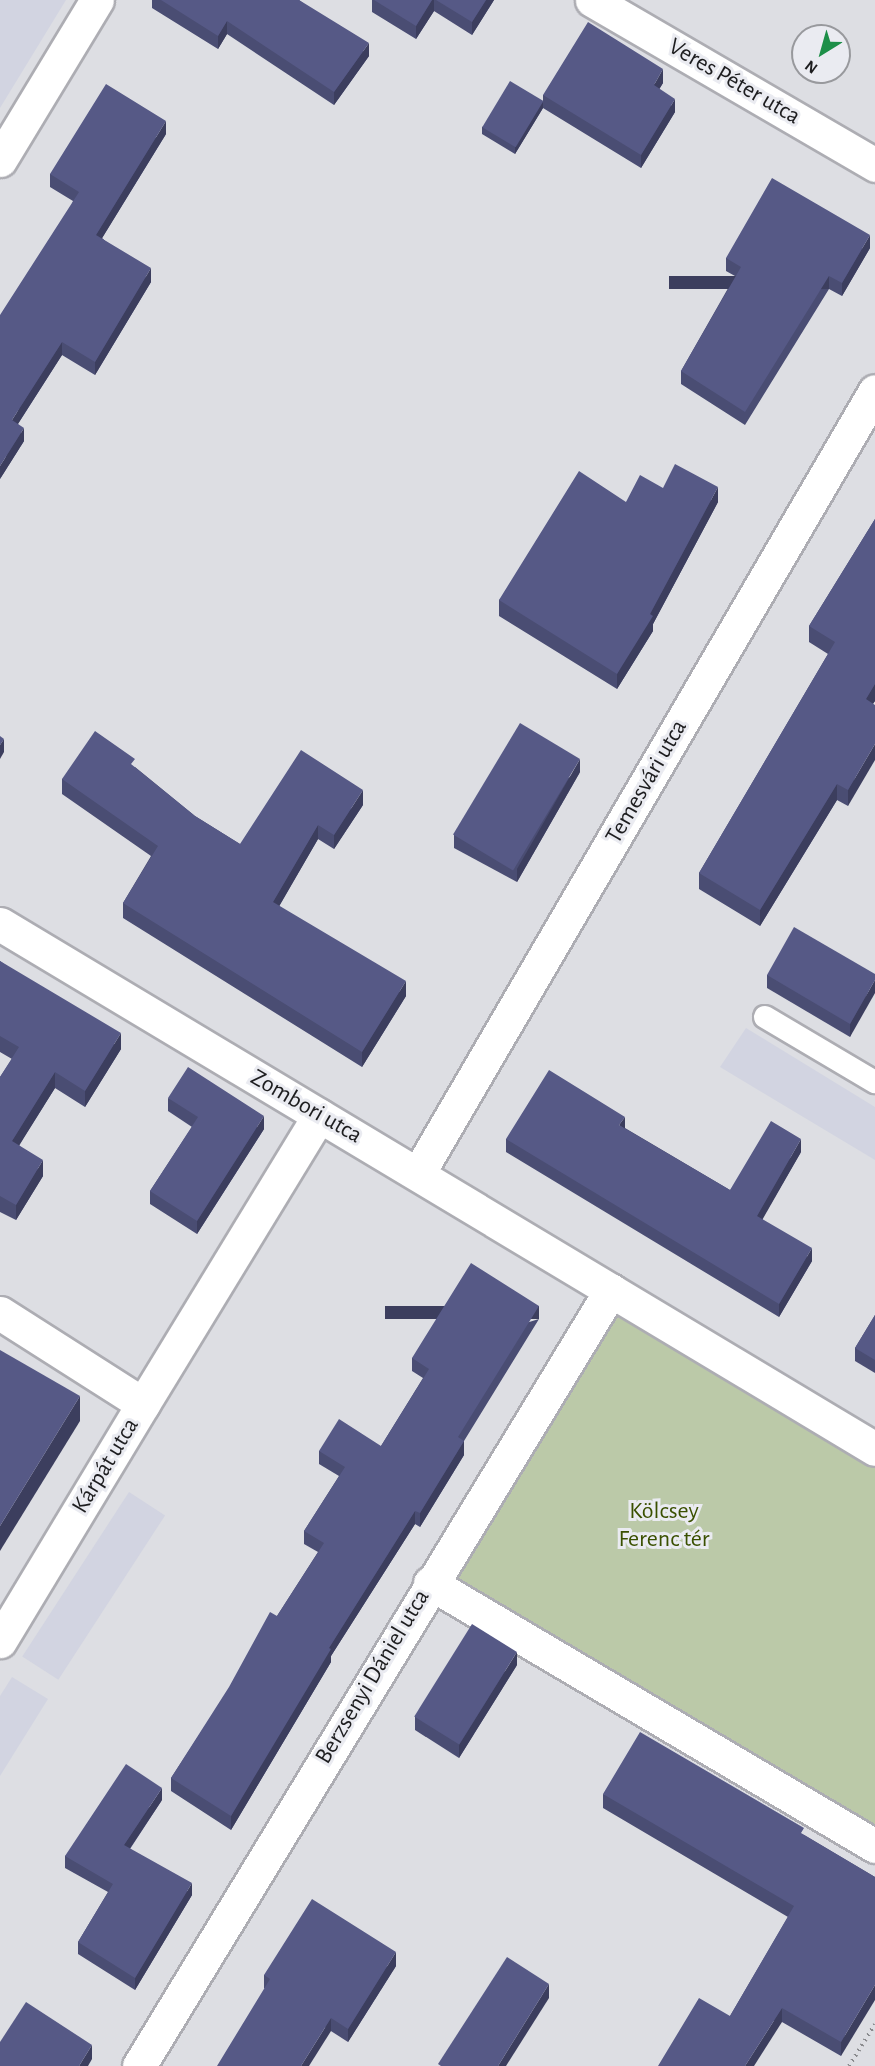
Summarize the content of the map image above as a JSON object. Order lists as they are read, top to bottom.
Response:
{
  "streets": {
    "street": [
      "Veres Péter utca",
      "Temesvári utca",
      "Zombori utca",
      "Kárpát utca",
      "Berzsenyi Dániel utca"
    ]
  },
  "crossings": [
    ["Temesvári utca", "Zombori utca"],
    ["Zombori utca", "Berzsenyi Dániel utca"]
  ],
  "parks": ["Kölcsey Ferenc tér"],
  "north": "bottom left"
}
